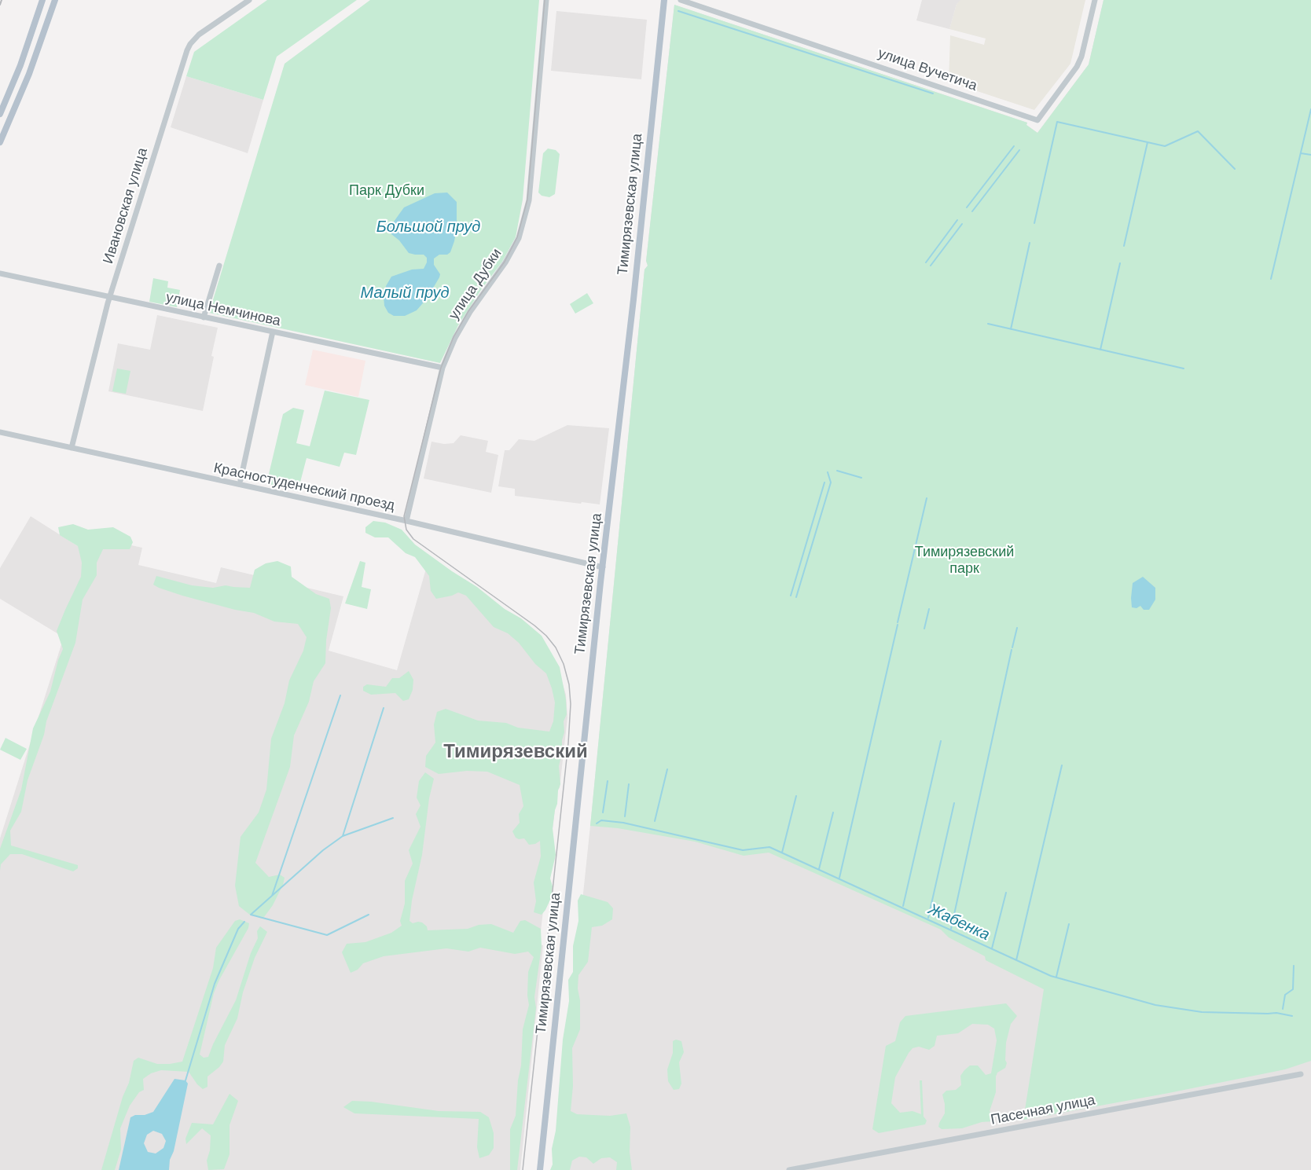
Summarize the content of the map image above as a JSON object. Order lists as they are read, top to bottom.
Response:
{
  "streets": {
    "main road": ["Тимирязевская улица"],
    "street": [
      "улица Вучетича",
      "Ивановская улица",
      "улица Дубки",
      "улица Немчинова",
      "Красностуденческий проезд",
      "Пасечная улица"
    ]
  },
  "crossings": [
    ["Тимирязевская улица", "Красностуденческий проезд"],
    ["Ивановская улица", "улица Немчинова"],
    ["Ивановская улица", "Красностуденческий проезд"],
    ["улица Дубки", "улица Немчинова"],
    ["улица Дубки", "Красностуденческий проезд"]
  ],
  "districts": ["Тимирязевский"],
  "water": ["Большой пруд", "Малый пруд", "Жабенка"],
  "parks": ["Парк Дубки", "Тимирязевский парк"]
}
